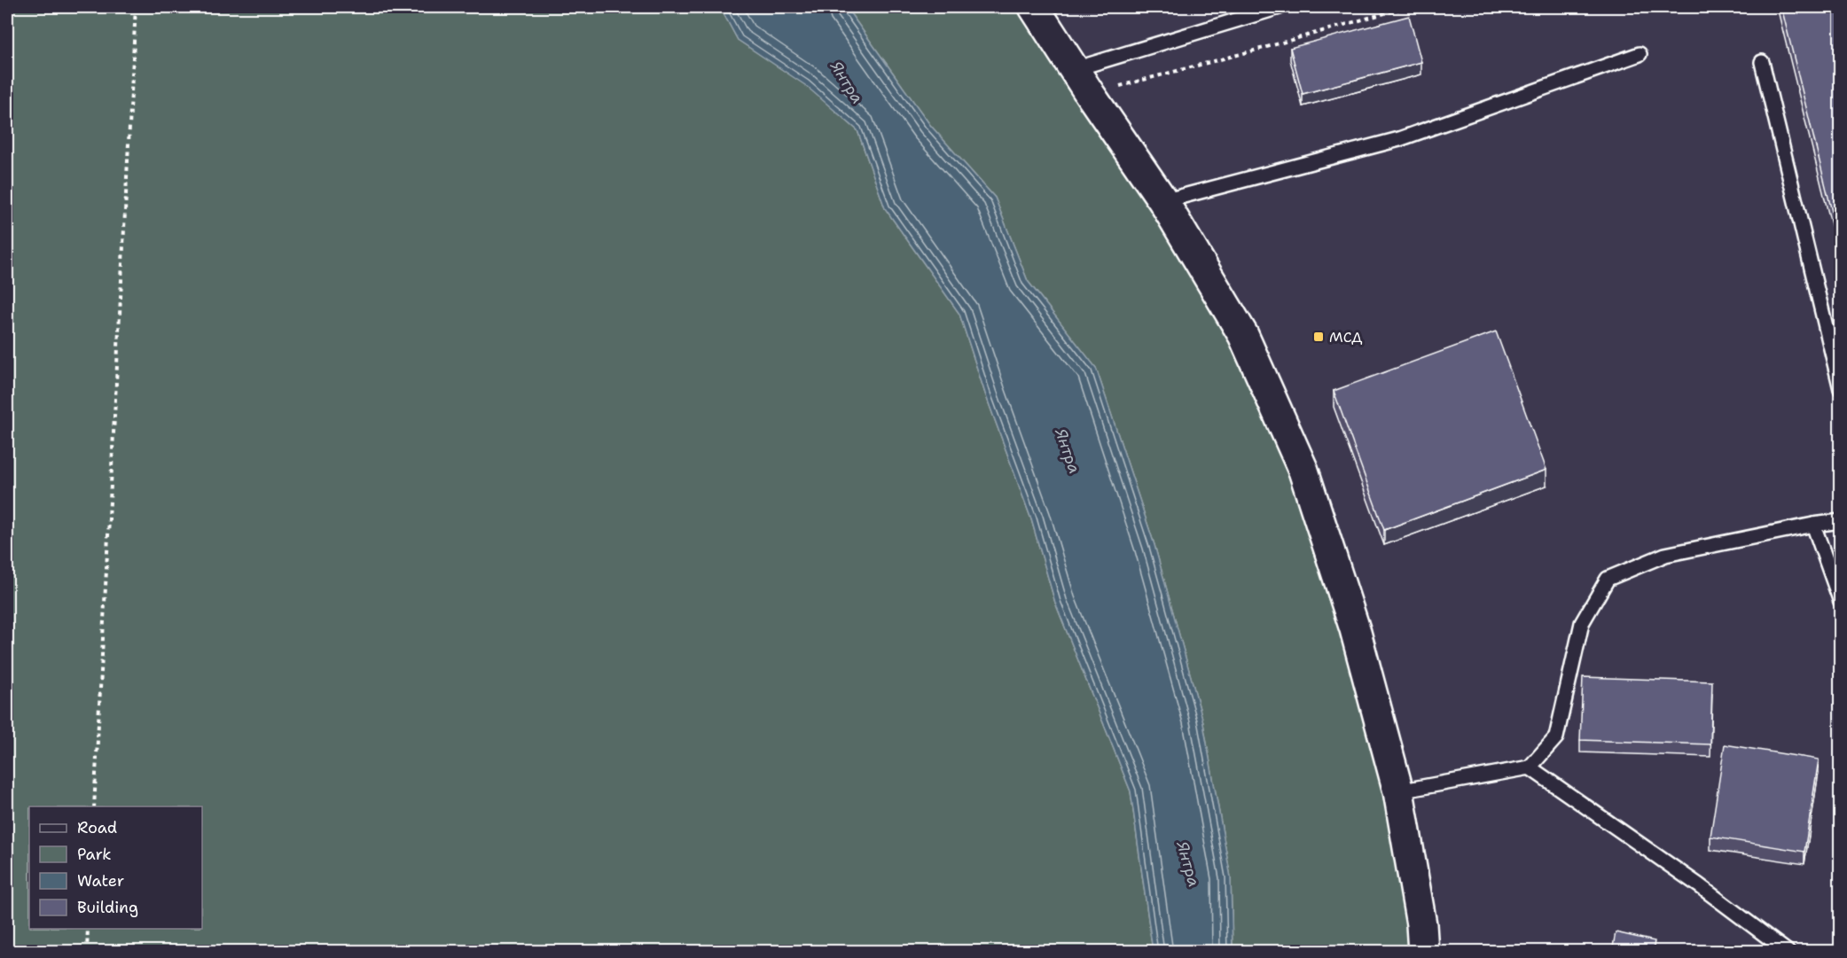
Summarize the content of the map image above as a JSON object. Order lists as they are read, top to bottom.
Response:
{
  "water": ["Янтра"],
  "places": {
    "transit": ["МСД"]
  },
  "legend": [
    "Road",
    "Park",
    "Water",
    "Building"
  ]
}
